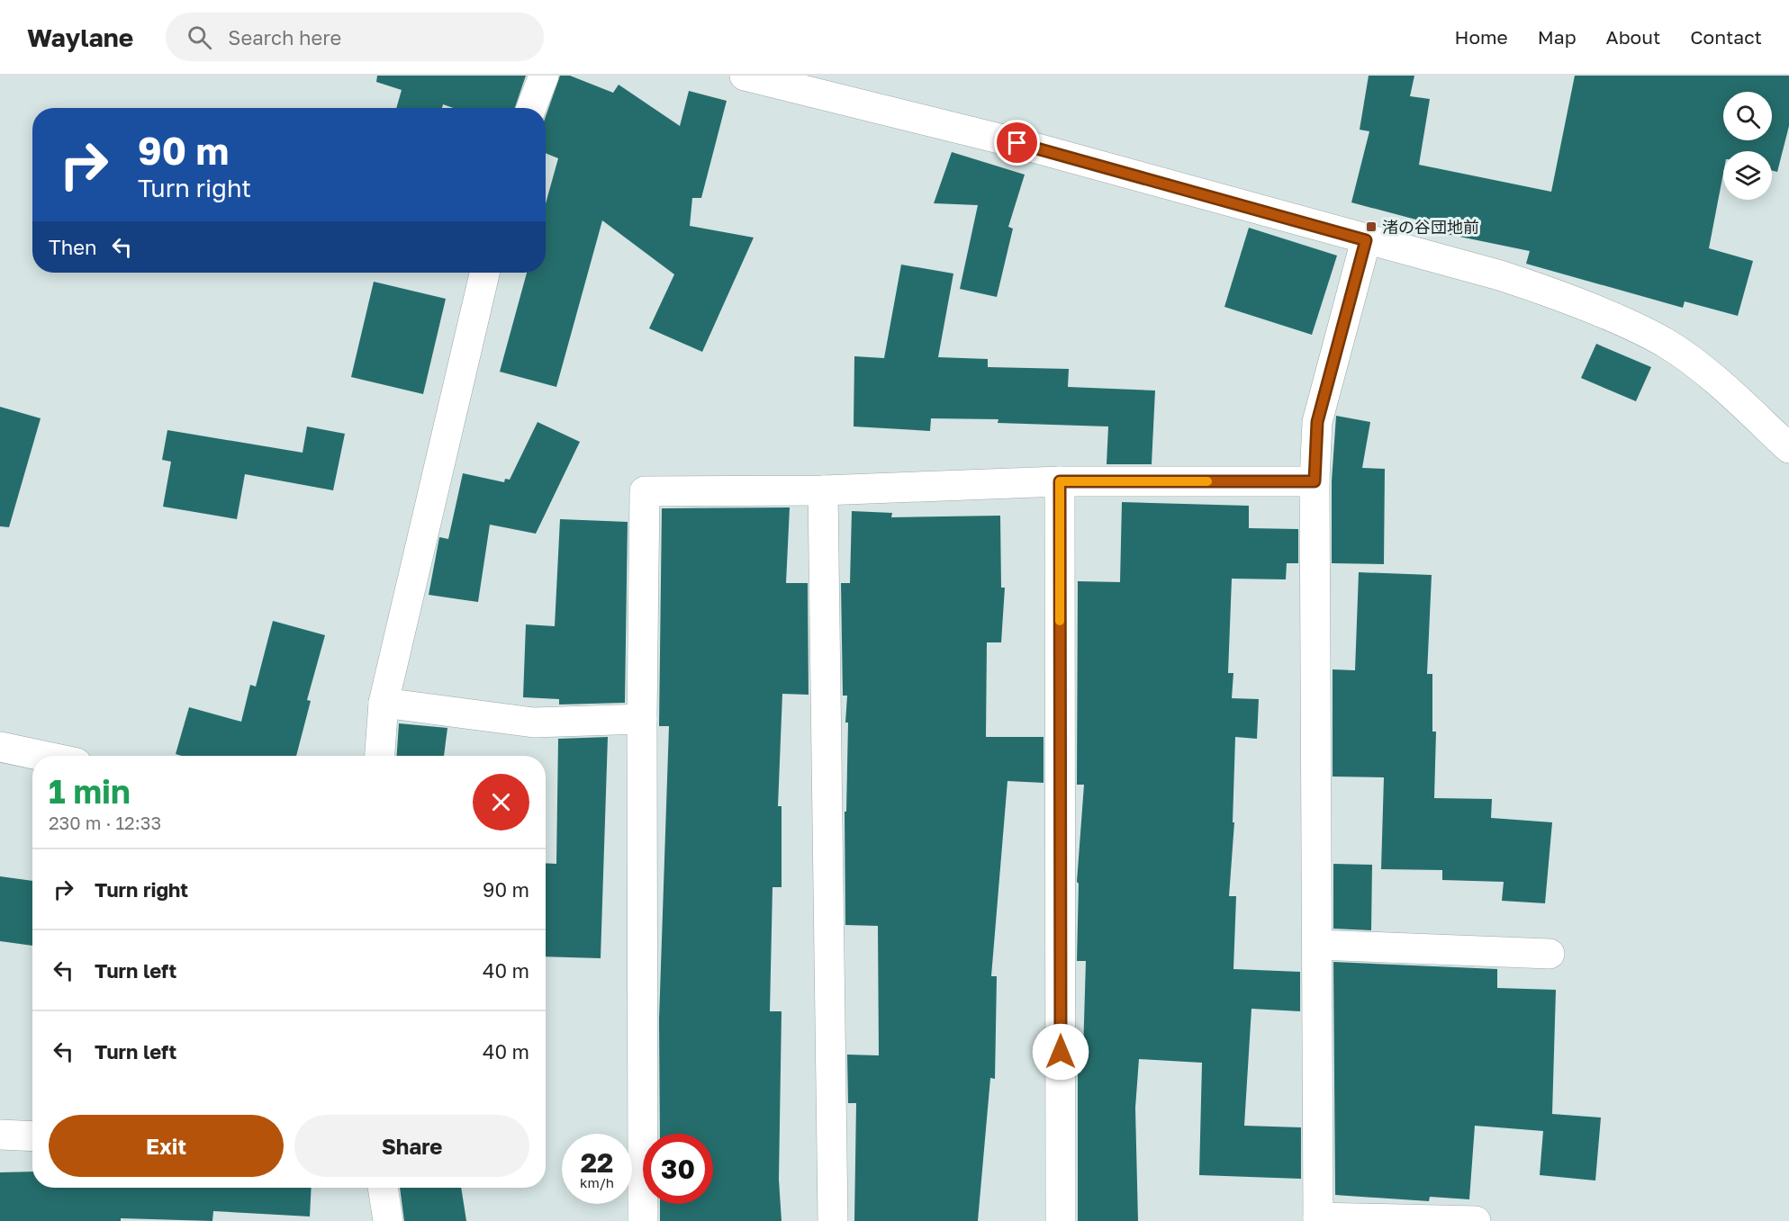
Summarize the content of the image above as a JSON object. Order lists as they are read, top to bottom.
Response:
{
  "places": {
    "transit": ["渚の谷団地前"]
  },
  "page": {
    "header": "Waylane",
    "search": "Search here",
    "nav": [
      "Home",
      "Map",
      "About",
      "Contact"
    ],
    "turn": ["90 m", "Turn right"],
    "then": "Then",
    "heading": ["1 min", "230 m · 12:33"],
    "list": [
      {
        "name": "Turn right",
        "value": "90 m"
      },
      {
        "name": "Turn left",
        "value": "40 m"
      },
      {
        "name": "Turn left",
        "value": "40 m"
      }
    ],
    "buttons": ["Exit", "Share"],
    "speed": "22 km/h",
    "limit": "30"
  }
}
